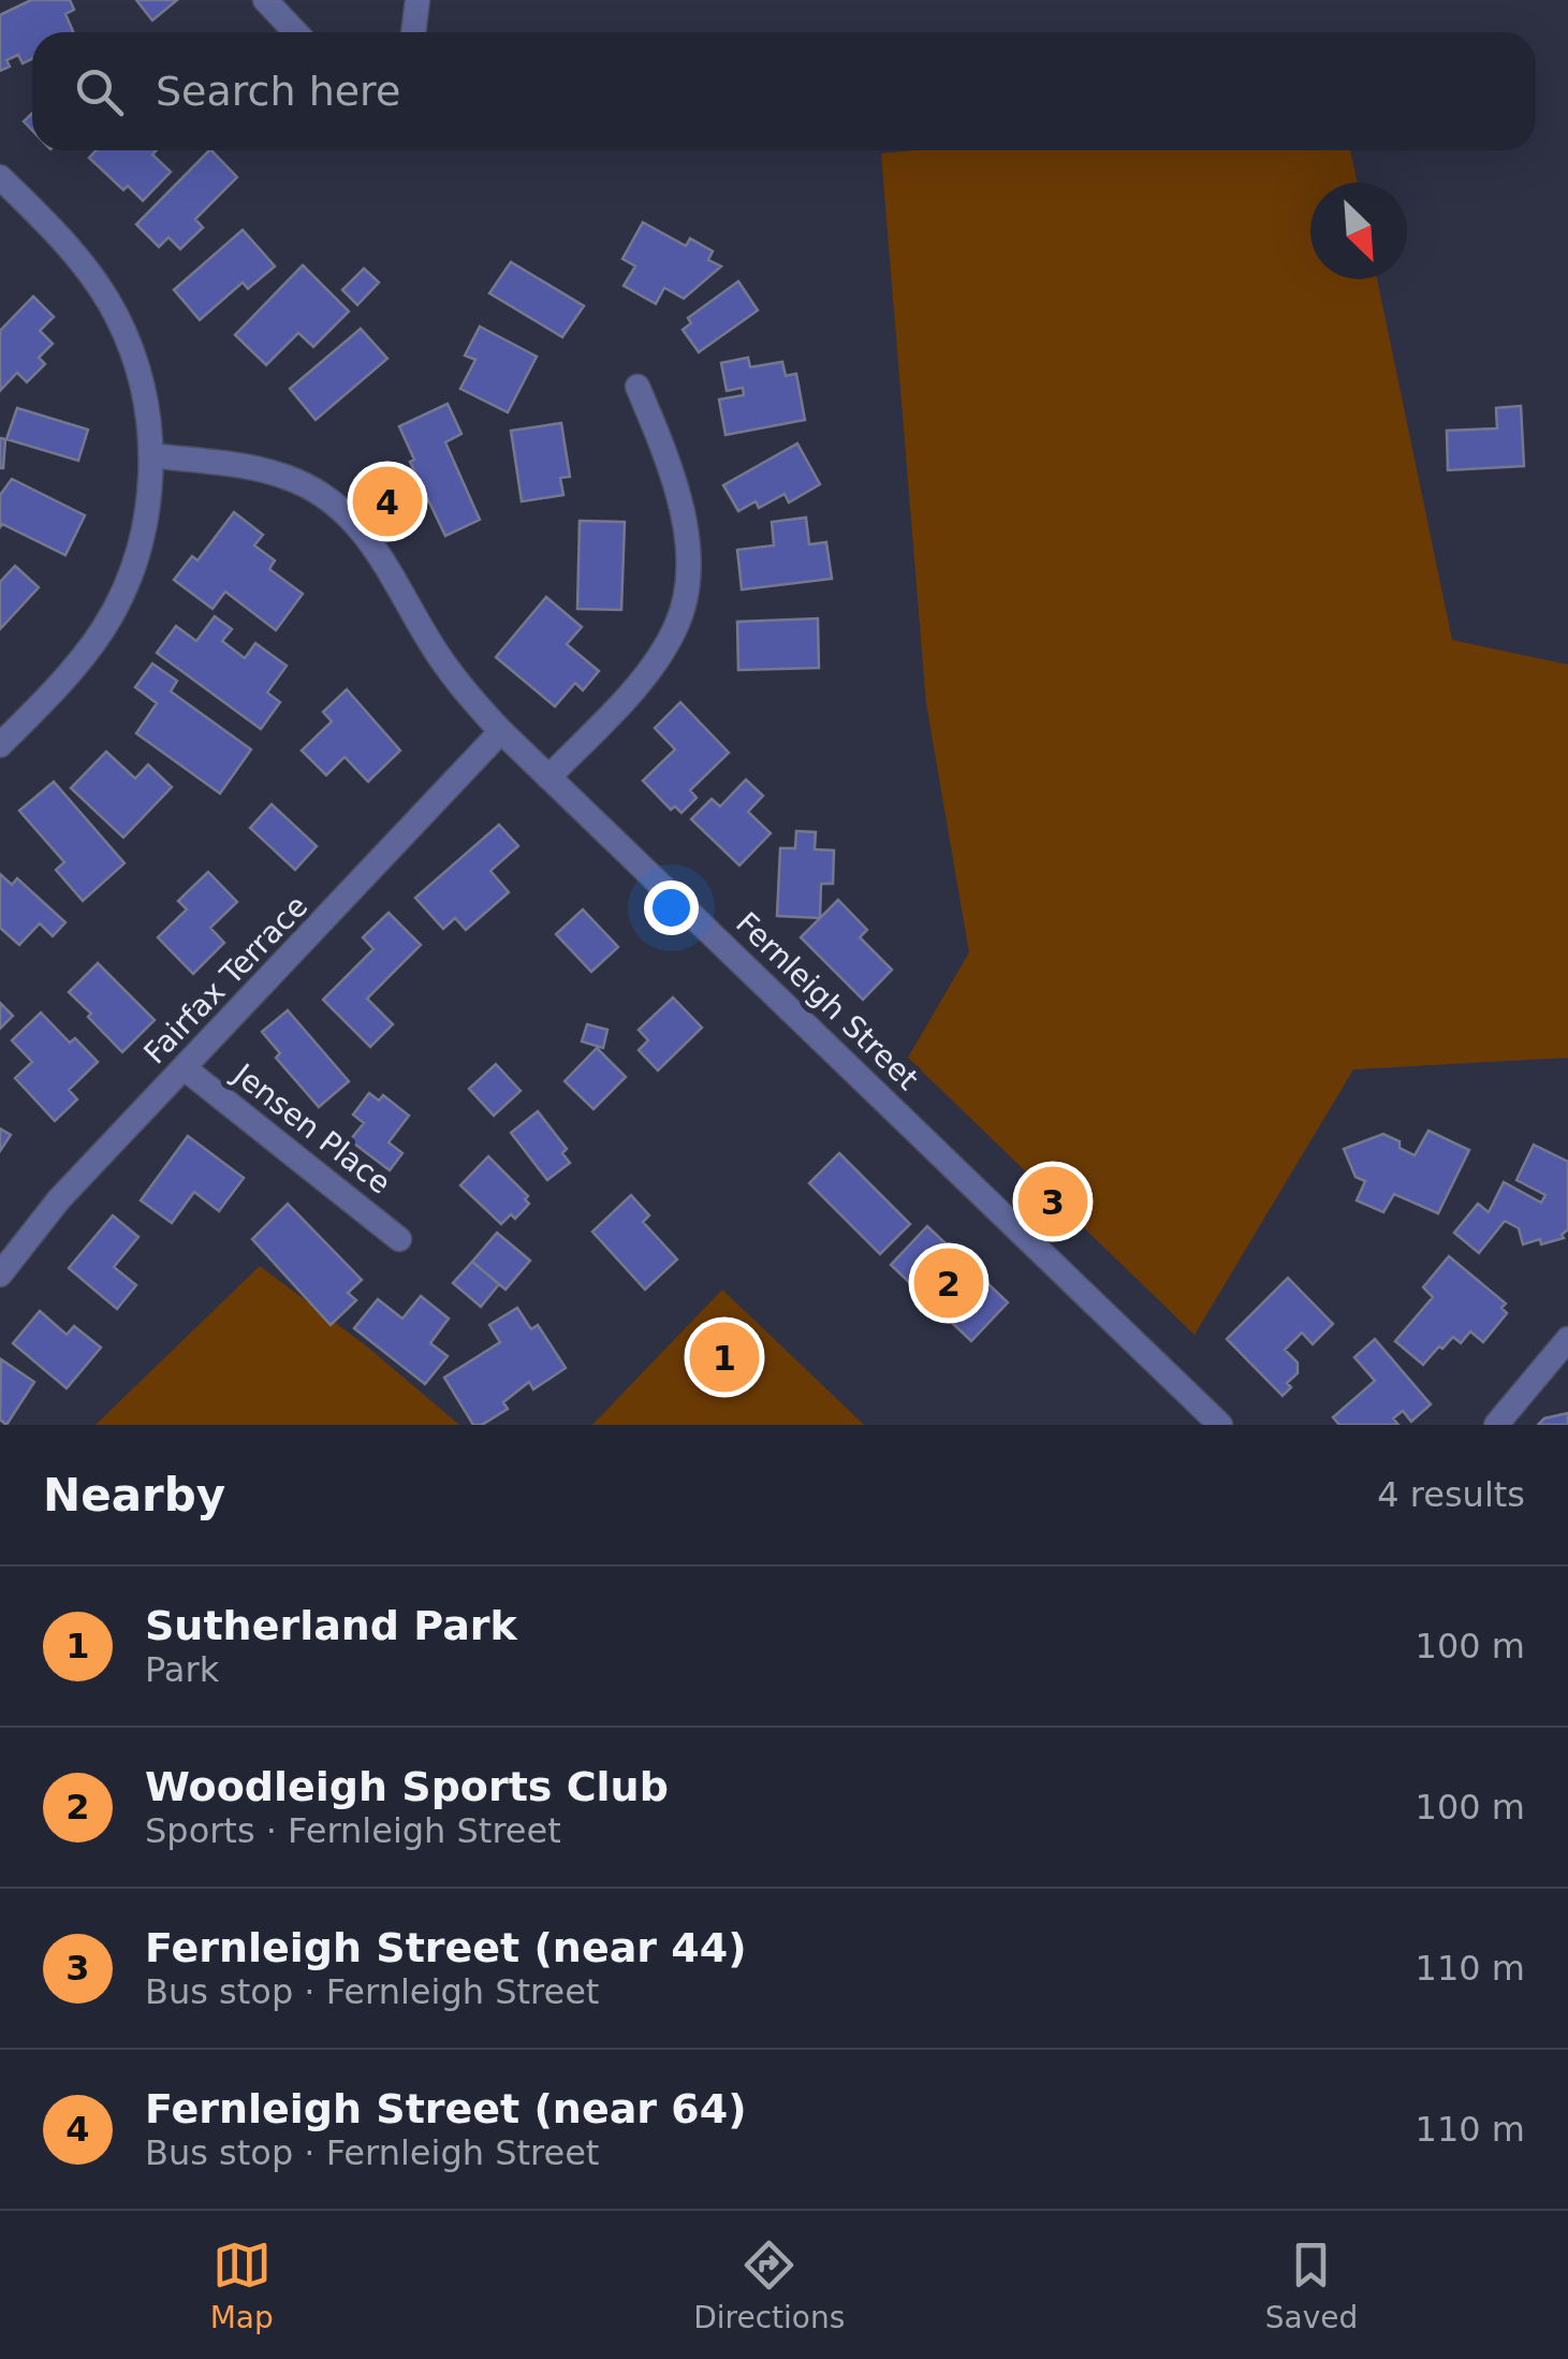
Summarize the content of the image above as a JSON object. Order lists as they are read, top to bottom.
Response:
{
  "streets": {
    "street": ["Fairfax Terrace", "Fernleigh Street", "Jensen Place"]
  },
  "crossings": [
    ["Fairfax Terrace", "Fernleigh Street"],
    ["Fairfax Terrace", "Jensen Place"]
  ],
  "north": "bottom right",
  "page": {
    "search": "Search here",
    "pins": [
      "4",
      "3",
      "2",
      "1"
    ],
    "heading": ["Nearby", "4 results"],
    "list": [
      {
        "mark": "1",
        "name": "Sutherland Park",
        "note": "Park",
        "value": "100 m"
      },
      {
        "mark": "2",
        "name": "Woodleigh Sports Club",
        "note": "Sports · Fernleigh Street",
        "value": "100 m"
      },
      {
        "mark": "3",
        "name": "Fernleigh Street (near 44)",
        "note": "Bus stop · Fernleigh Street",
        "value": "110 m"
      },
      {
        "mark": "4",
        "name": "Fernleigh Street (near 64)",
        "note": "Bus stop · Fernleigh Street",
        "value": "110 m"
      }
    ],
    "nav": ["Map", "Directions", "Saved"]
  }
}
